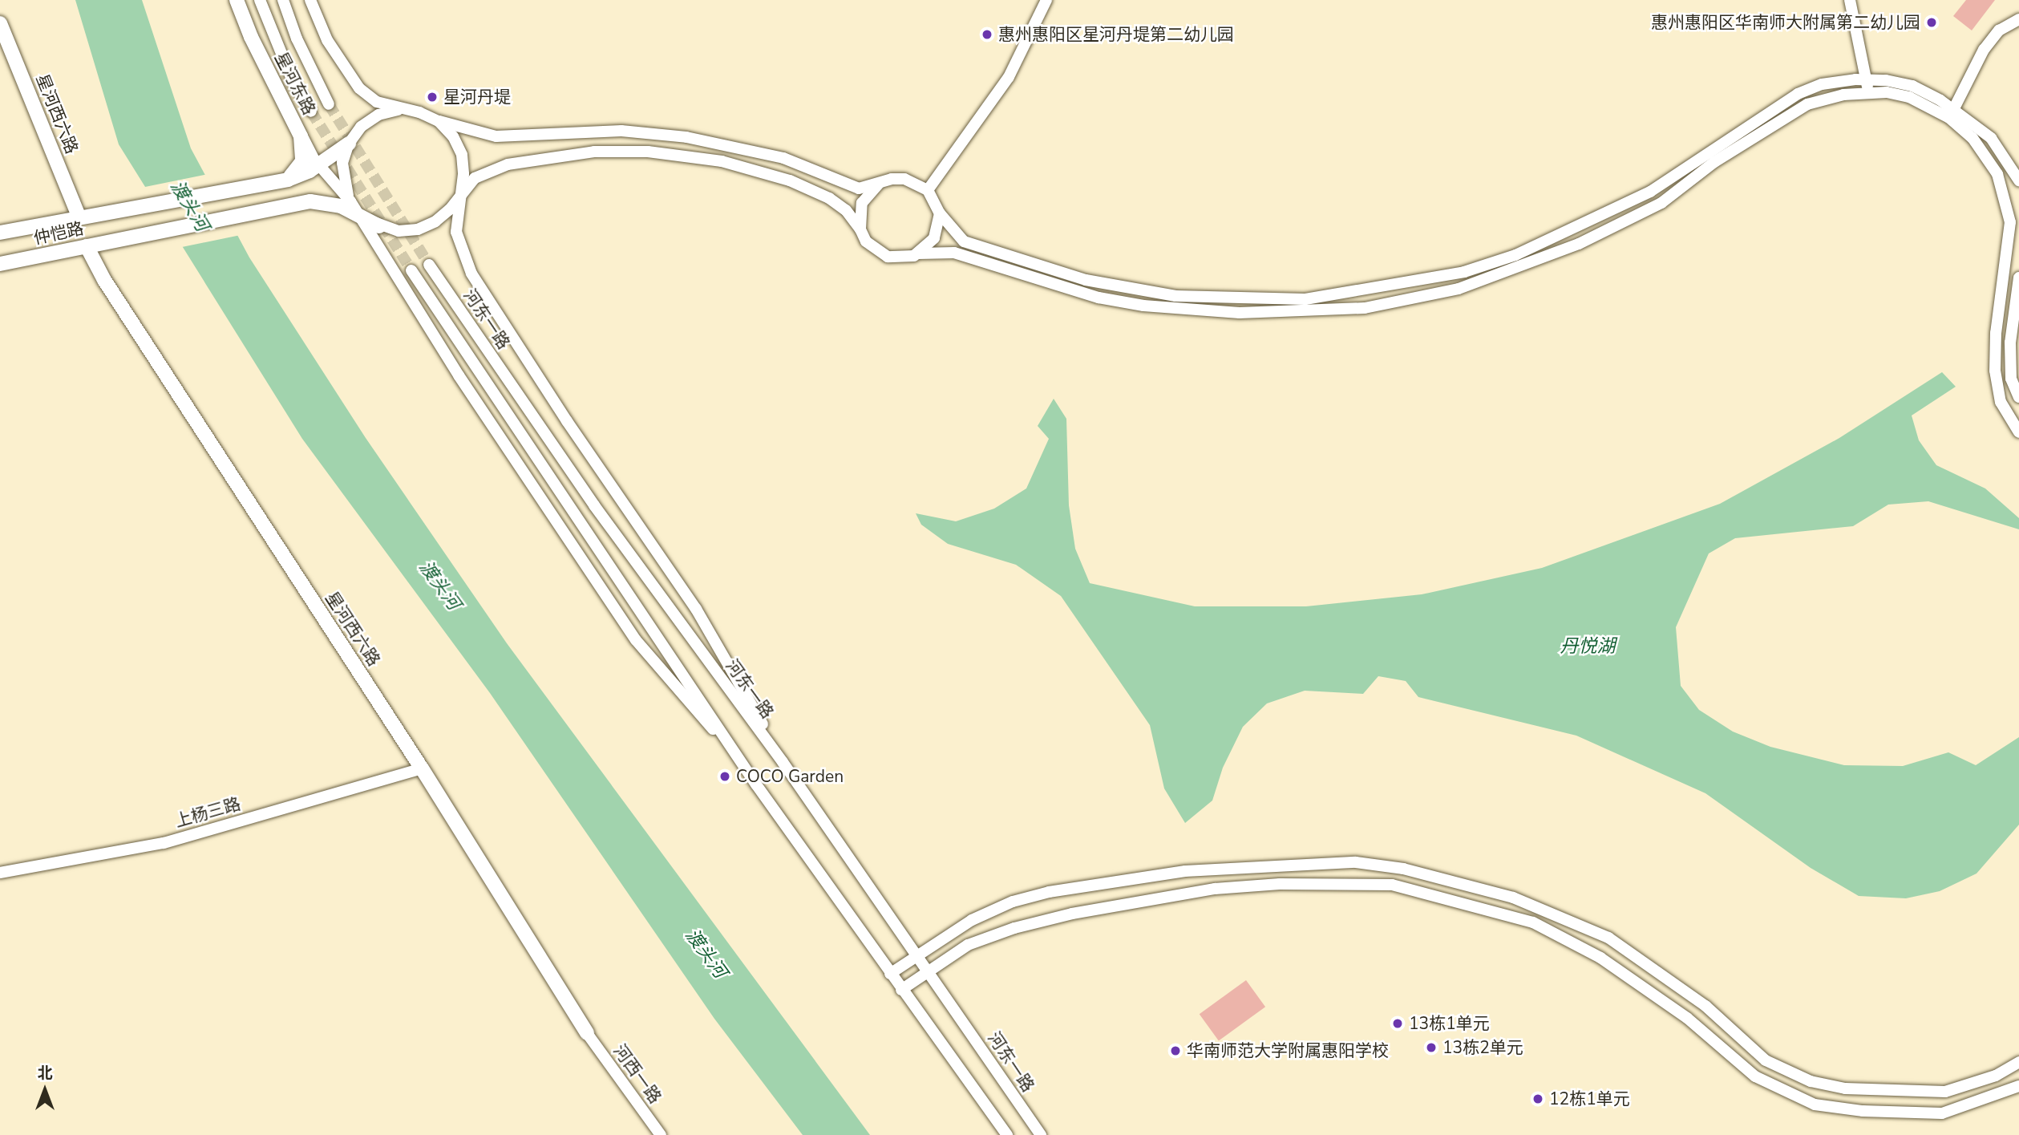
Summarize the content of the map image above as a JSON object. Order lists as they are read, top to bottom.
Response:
{
  "streets": {
    "street": [
      "星河东路",
      "星河西六路",
      "仲恺路",
      "河东一路",
      "上杨三路",
      "河西一路"
    ]
  },
  "crossings": [
    ["星河东路", "仲恺路"],
    ["星河西六路", "仲恺路"],
    ["星河西六路", "上杨三路"],
    ["星河西六路", "河西一路"]
  ],
  "water": ["渡头河", "丹悦湖"],
  "places": [
    "惠州惠阳区华南师大附属第二幼儿园",
    "惠州惠阳区星河丹堤第二幼儿园",
    "星河丹堤",
    "COCO Garden",
    "13栋1单元",
    "13栋2单元",
    "华南师范大学附属惠阳学校",
    "12栋1单元"
  ],
  "north": "top"
}
